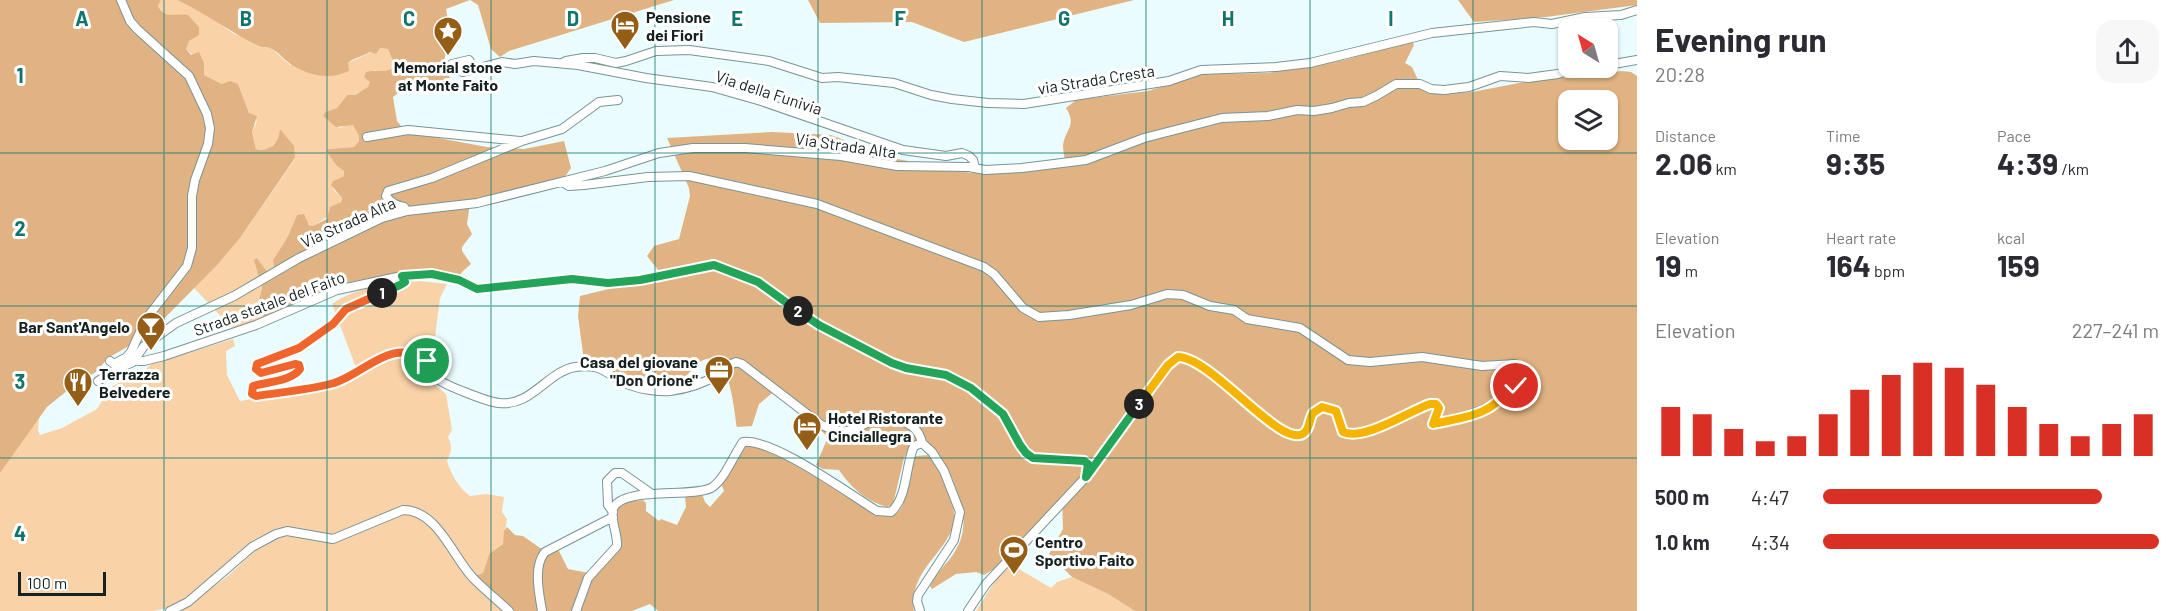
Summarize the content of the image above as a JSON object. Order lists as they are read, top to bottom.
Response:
{
  "streets": {
    "street": [
      "via Strada Cresta",
      "Via della Funivia",
      "Via Strada Alta",
      "Strada statale del Faito"
    ]
  },
  "crossings": [
    ["via Strada Cresta", "Via della Funivia"],
    ["Via della Funivia", "Via Strada Alta"],
    ["Via Strada Alta", "Strada statale del Faito"]
  ],
  "places": {
    "hotel": ["Pensione dei Fiori", "Hotel Ristorante Cinciallegra"],
    "place": ["Memorial stone at Monte Faito"],
    "bar": ["Bar Sant'Angelo"],
    "office": ["Casa del giovane \"Don Orione\""],
    "restaurant": ["Terrazza Belvedere"],
    "sports": ["Centro Sportivo Faito"]
  },
  "scale_bar": "100 m",
  "north": "top left",
  "page": {
    "heading": ["Evening run", "20:28"],
    "stats": [
      ["Distance", "2.06 km"],
      ["Time", "9:35"],
      ["Pace", "4:39 /km"],
      ["Elevation", "19 m"],
      ["Heart rate", "164 bpm"],
      ["kcal", "159"]
    ],
    "pins": ["1", "2", "3"],
    "chart": ["Elevation", "227–241 m"],
    "list": [
      {
        "name": "500 m",
        "note": "4:47"
      },
      {
        "name": "1.0 km",
        "note": "4:34"
      }
    ],
    "scale": "100 m"
  },
  "grid": {
    "columns": [
      "A",
      "B",
      "C",
      "D",
      "E",
      "F",
      "G",
      "H",
      "I"
    ],
    "rows": [
      "1",
      "2",
      "3",
      "4"
    ]
  }
}
